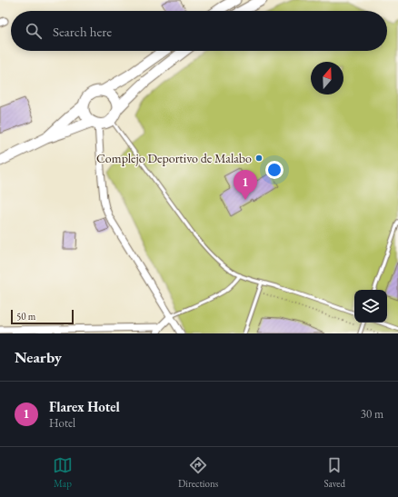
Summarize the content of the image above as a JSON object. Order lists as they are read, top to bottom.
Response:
{
  "places": ["Complejo Deportivo de Malabo"],
  "scale_bar": "50 m",
  "north": "top",
  "page": {
    "search": "Search here",
    "pins": "1",
    "scale": "50 m",
    "heading": "Nearby",
    "list": [
      {
        "mark": "1",
        "name": "Flarex Hotel",
        "note": "Hotel",
        "value": "30 m"
      }
    ],
    "nav": ["Map", "Directions", "Saved"]
  }
}
